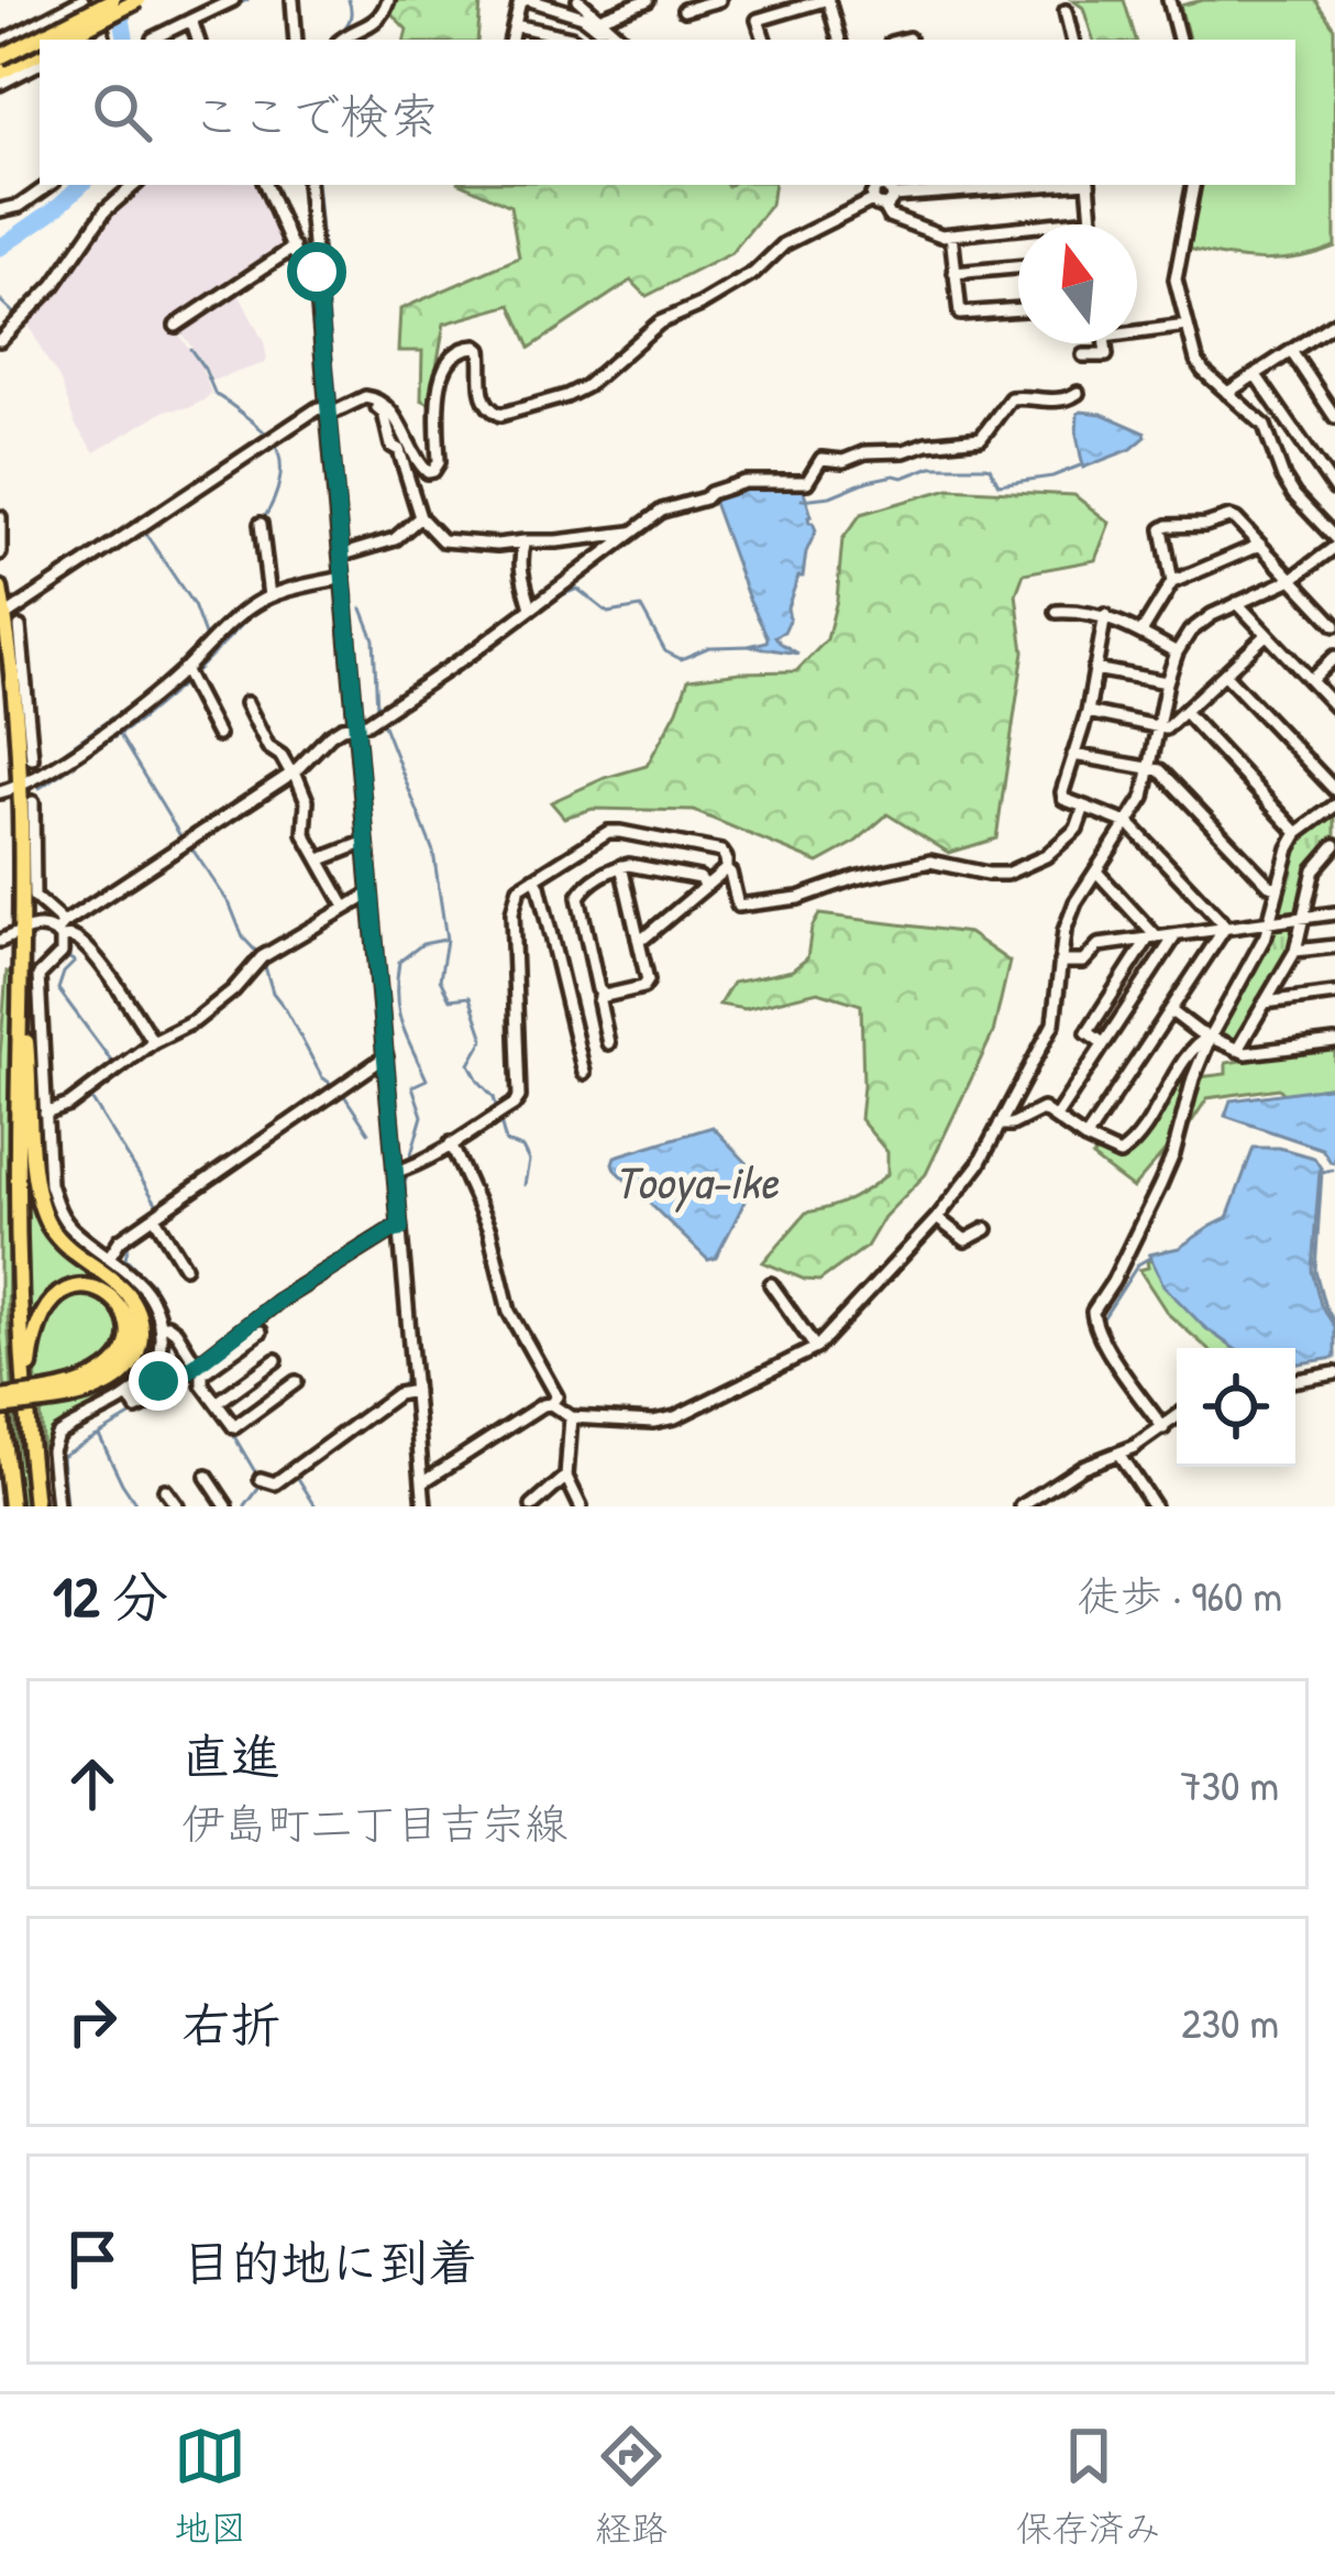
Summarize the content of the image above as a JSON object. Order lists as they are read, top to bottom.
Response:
{
  "water": ["Tooya-ike"],
  "north": "top",
  "page": {
    "search": "ここで検索",
    "heading": ["12 分", "徒歩 · 960 m"],
    "list": [
      ["直進", "伊島町二丁目吉宗線", "730 m"],
      ["右折", "230 m"],
      "目的地に到着"
    ],
    "nav": ["地図", "経路", "保存済み"]
  }
}
